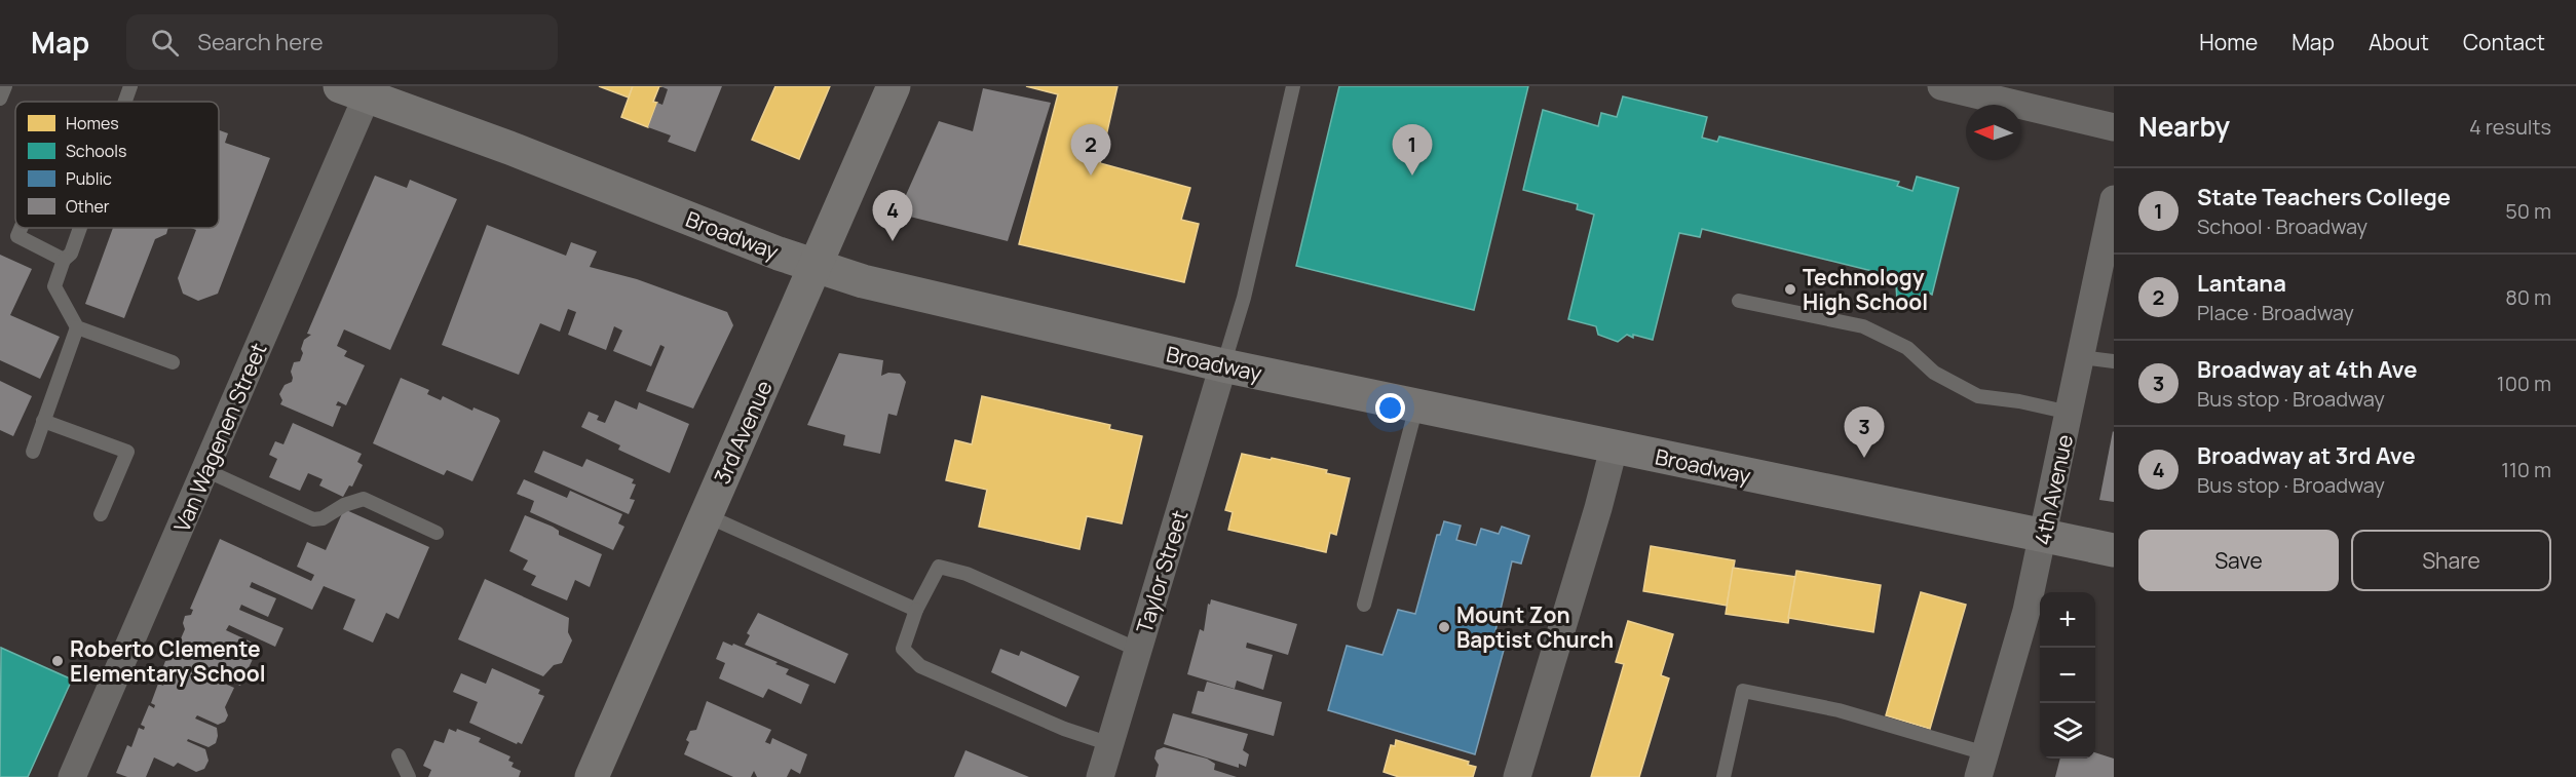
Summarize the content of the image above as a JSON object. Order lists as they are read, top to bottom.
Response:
{
  "streets": {
    "main road": ["Broadway", "3rd Avenue"],
    "street": ["Van Wagenen Street", "4th Avenue", "Taylor Street"]
  },
  "crossings": [
    ["Broadway", "3rd Avenue"],
    ["Broadway", "Van Wagenen Street"],
    ["Broadway", "4th Avenue"],
    ["Broadway", "Taylor Street"]
  ],
  "places": ["Technology High School", "Mount Zon Baptist Church", "Roberto Clemente Elementary School"],
  "legend": [
    "Homes",
    "Schools",
    "Public",
    "Other"
  ],
  "north": "left",
  "page": {
    "header": "Map",
    "search": "Search here",
    "nav": [
      "Home",
      "Map",
      "About",
      "Contact"
    ],
    "heading": ["Nearby", "4 results"],
    "pins": [
      "1",
      "2",
      "4",
      "3"
    ],
    "list": [
      {
        "mark": "1",
        "name": "State Teachers College",
        "note": "School · Broadway",
        "value": "50 m"
      },
      {
        "mark": "2",
        "name": "Lantana",
        "note": "Place · Broadway",
        "value": "80 m"
      },
      {
        "mark": "3",
        "name": "Broadway at 4th Ave",
        "note": "Bus stop · Broadway",
        "value": "100 m"
      },
      {
        "mark": "4",
        "name": "Broadway at 3rd Ave",
        "note": "Bus stop · Broadway",
        "value": "110 m"
      }
    ],
    "buttons": ["Save", "Share"],
    "map_buttons": ["+", "−"]
  }
}
